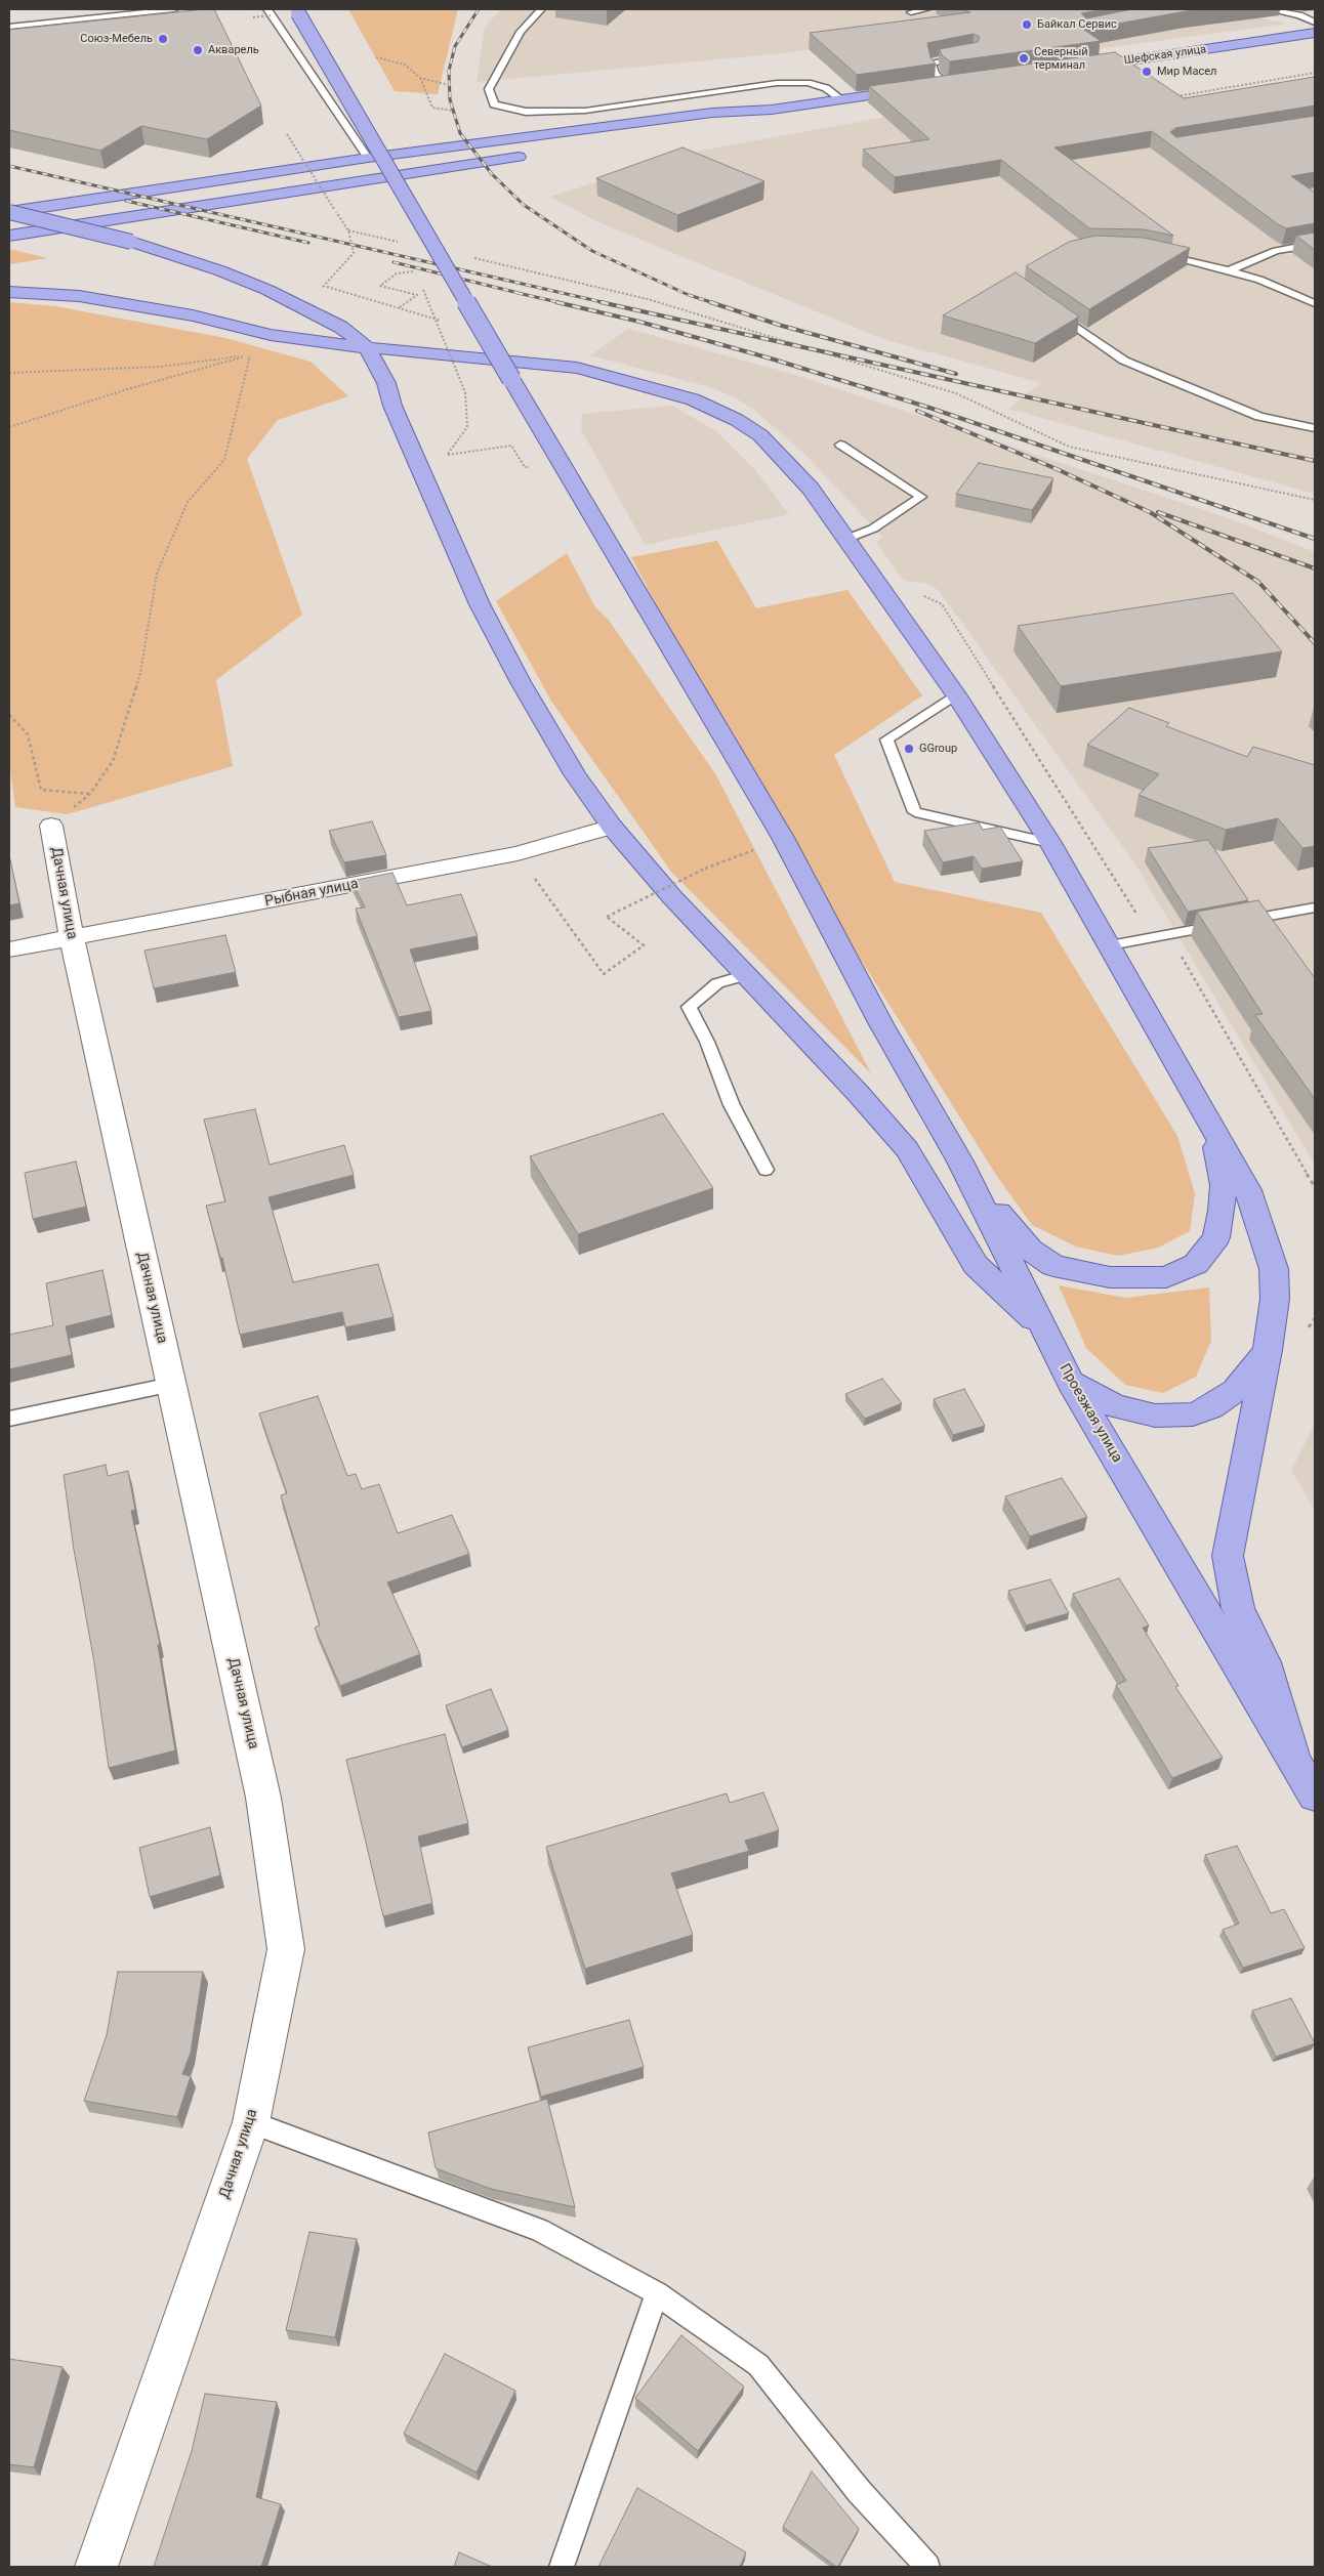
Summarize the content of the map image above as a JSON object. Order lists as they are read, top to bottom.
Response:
{
  "streets": {
    "main road": ["Шефская улица", "Проезжая улица"],
    "street": ["Дачная улица", "Рыбная улица"]
  },
  "crossings": [
    ["Дачная улица", "Рыбная улица"]
  ],
  "places": [
    "Байкал Сервис",
    "Союз-Мебель",
    "Акварель",
    "Северный терминал",
    "Мир Масел",
    "GGroup"
  ]
}
